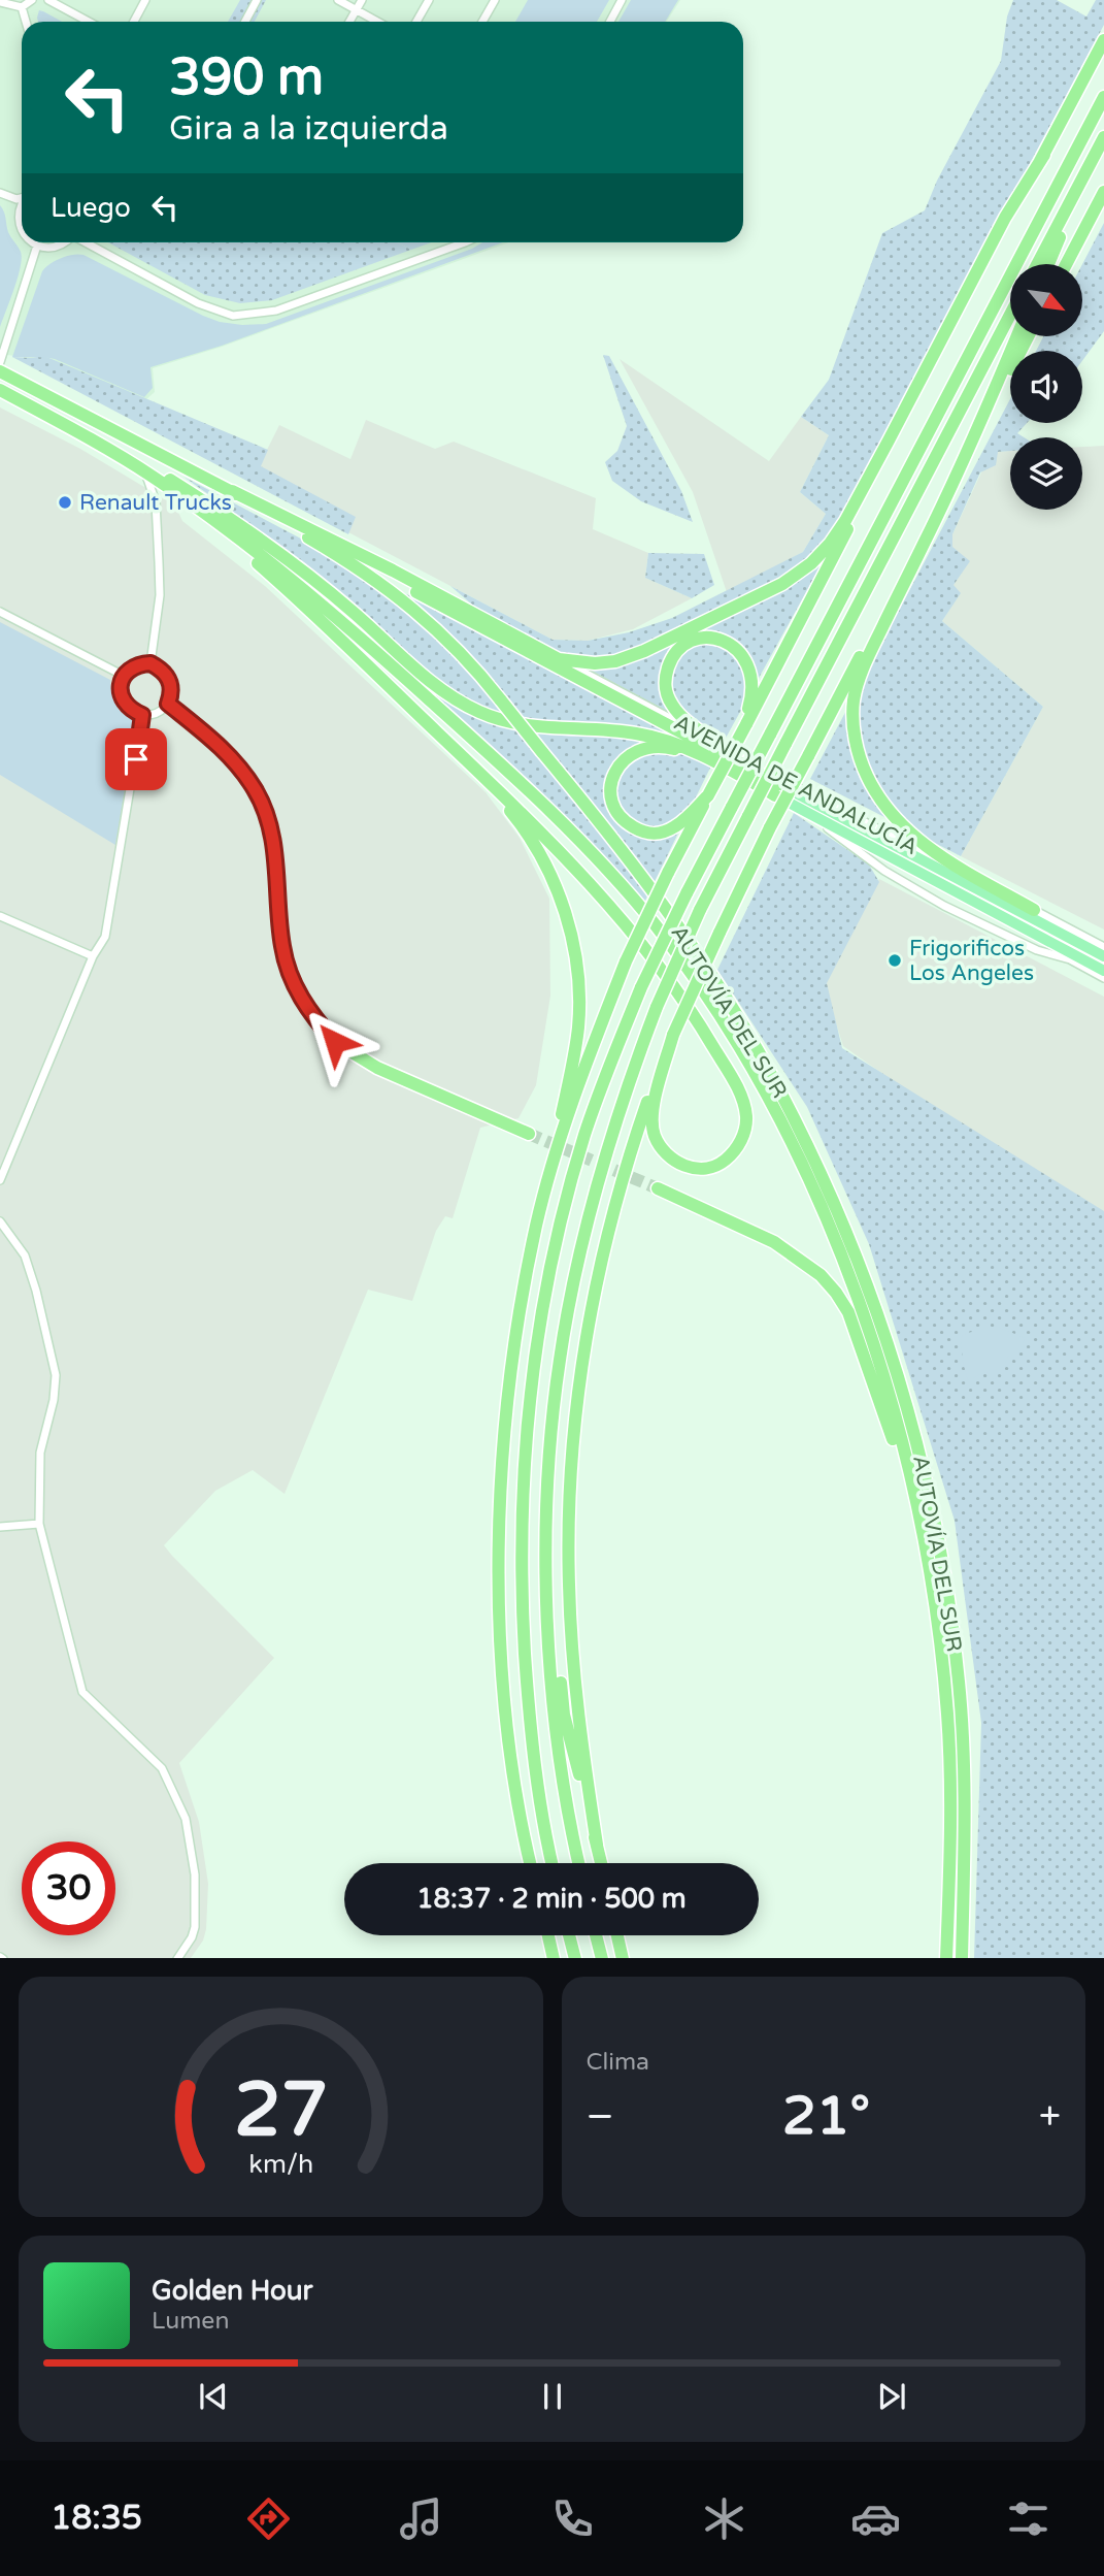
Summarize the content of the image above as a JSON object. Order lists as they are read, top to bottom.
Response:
{
  "streets": {
    "highway": ["AUTOVÍA DEL SUR"],
    "main road": ["AVENIDA DE ANDALUCÍA"]
  },
  "places": ["Renault Trucks", "Frigorificos Los Angeles"],
  "north": "bottom right",
  "page": {
    "turn": ["390 m", "Gira a la izquierda"],
    "then": "Luego",
    "limit": "30",
    "trip": "18:37 · 2 min · 500 m",
    "tile": "Clima",
    "heat": ["−", "21°", "+"],
    "song": ["Golden Hour", "Lumen"],
    "tabs": "18:35",
    "gauge": ["27", "km/h"]
  }
}
